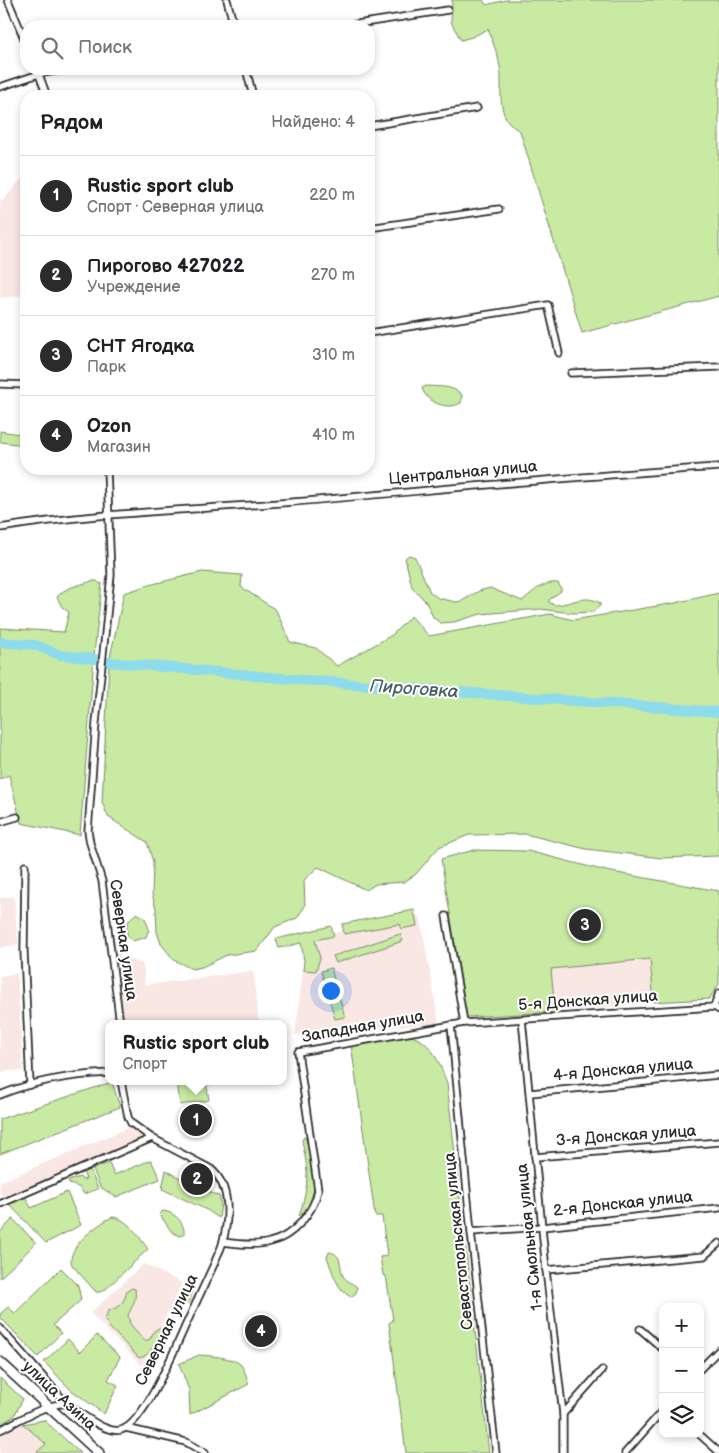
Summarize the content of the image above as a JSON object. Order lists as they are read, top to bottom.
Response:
{
  "streets": {
    "main road": ["улица Азина"],
    "street": [
      "Центральная улица",
      "Северная улица",
      "5-я Донская улица",
      "Западная улица",
      "4-я Донская улица",
      "3-я Донская улица",
      "2-я Донская улица",
      "1-я Смольная улица",
      "Севастопольская улица"
    ]
  },
  "crossings": [
    ["Центральная улица", "Северная улица"],
    ["Северная улица", "Западная улица"],
    ["5-я Донская улица", "Западная улица"],
    ["5-я Донская улица", "1-я Смольная улица"],
    ["Западная улица", "Севастопольская улица"],
    ["4-я Донская улица", "1-я Смольная улица"],
    ["3-я Донская улица", "1-я Смольная улица"],
    ["2-я Донская улица", "1-я Смольная улица"],
    ["2-я Донская улица", "Севастопольская улица"]
  ],
  "water": ["Пироговка"],
  "page": {
    "search": "Поиск",
    "heading": ["Рядом", "Найдено: 4"],
    "list": [
      {
        "mark": "1",
        "name": "Rustic sport club",
        "note": "Спорт · Северная улица",
        "value": "220 m"
      },
      {
        "mark": "2",
        "name": "Пирогово 427022",
        "note": "Учреждение",
        "value": "270 m"
      },
      {
        "mark": "3",
        "name": "СНТ Ягодка",
        "note": "Парк",
        "value": "310 m"
      },
      {
        "mark": "4",
        "name": "Ozon",
        "note": "Магазин",
        "value": "410 m"
      }
    ],
    "pins": [
      "3",
      "1",
      "2",
      "4"
    ],
    "popup": ["Rustic sport club", "Спорт"],
    "map_buttons": ["+", "−"]
  }
}
